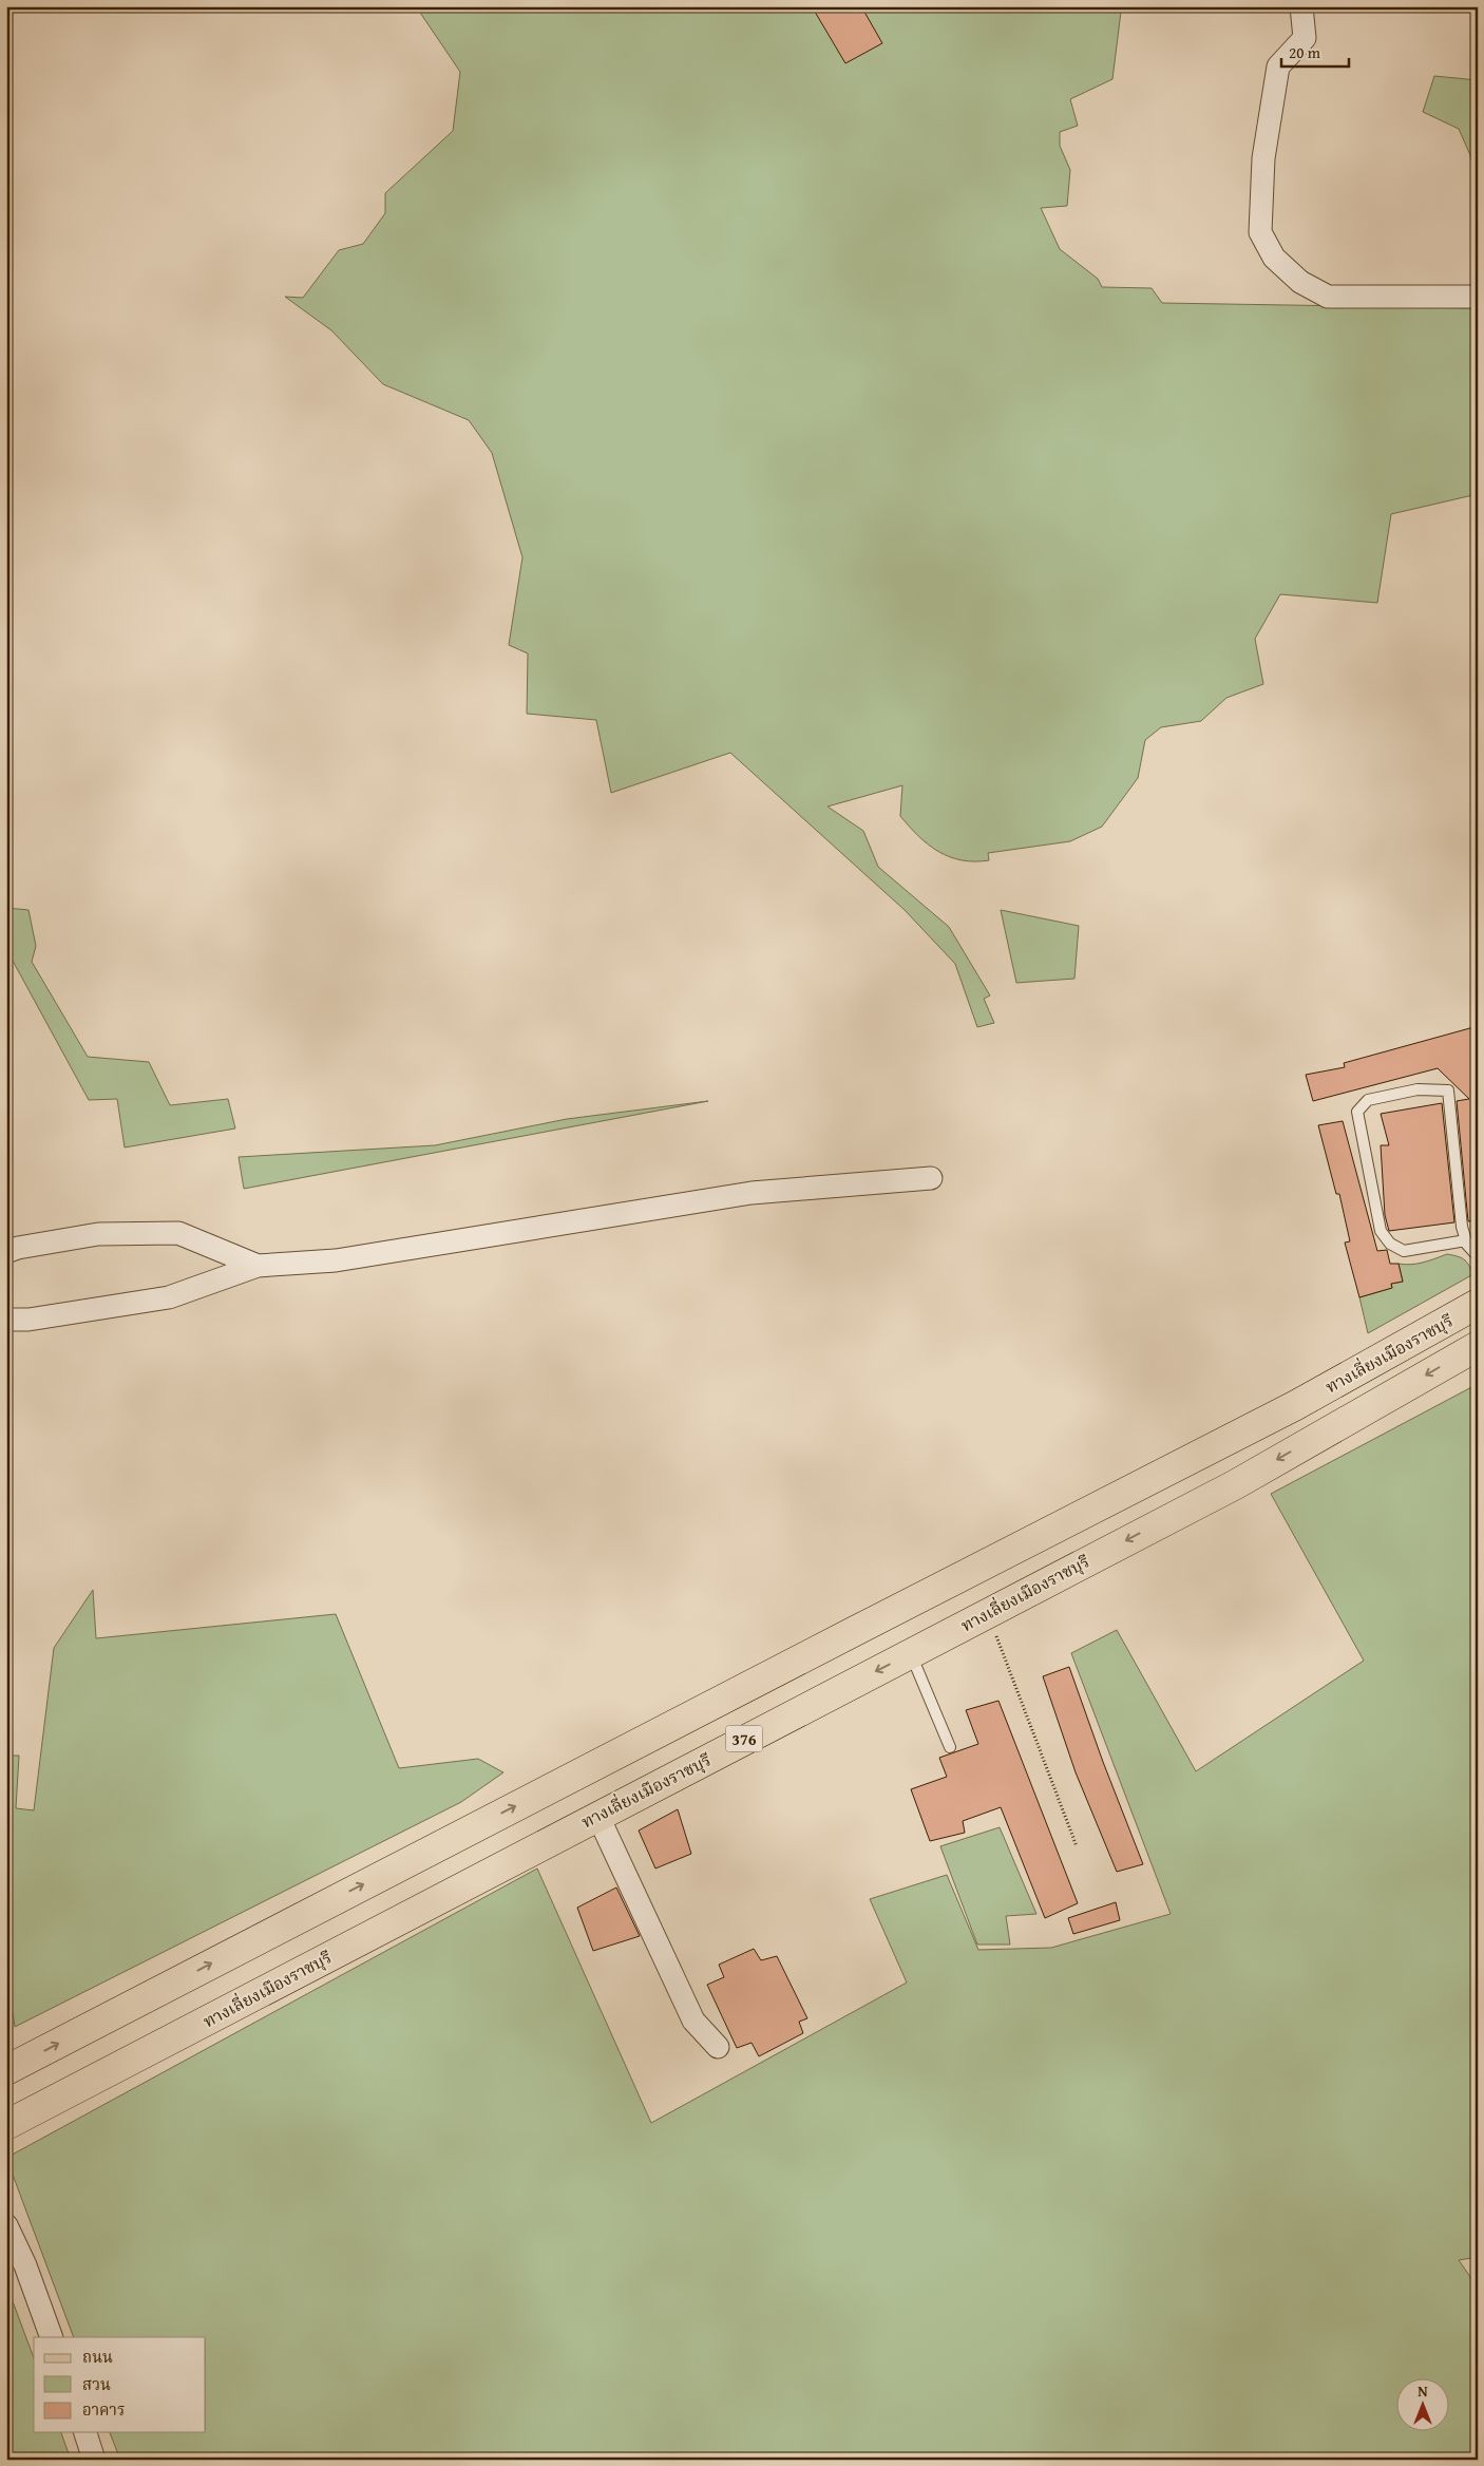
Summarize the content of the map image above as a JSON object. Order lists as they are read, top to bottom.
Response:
{
  "streets": {
    "main road": ["ทางเลี่ยงเมืองราชบุรี", "376"]
  },
  "legend": ["ถนน", "สวน", "อาคาร"],
  "scale_bar": "20 m",
  "north": "top"
}
